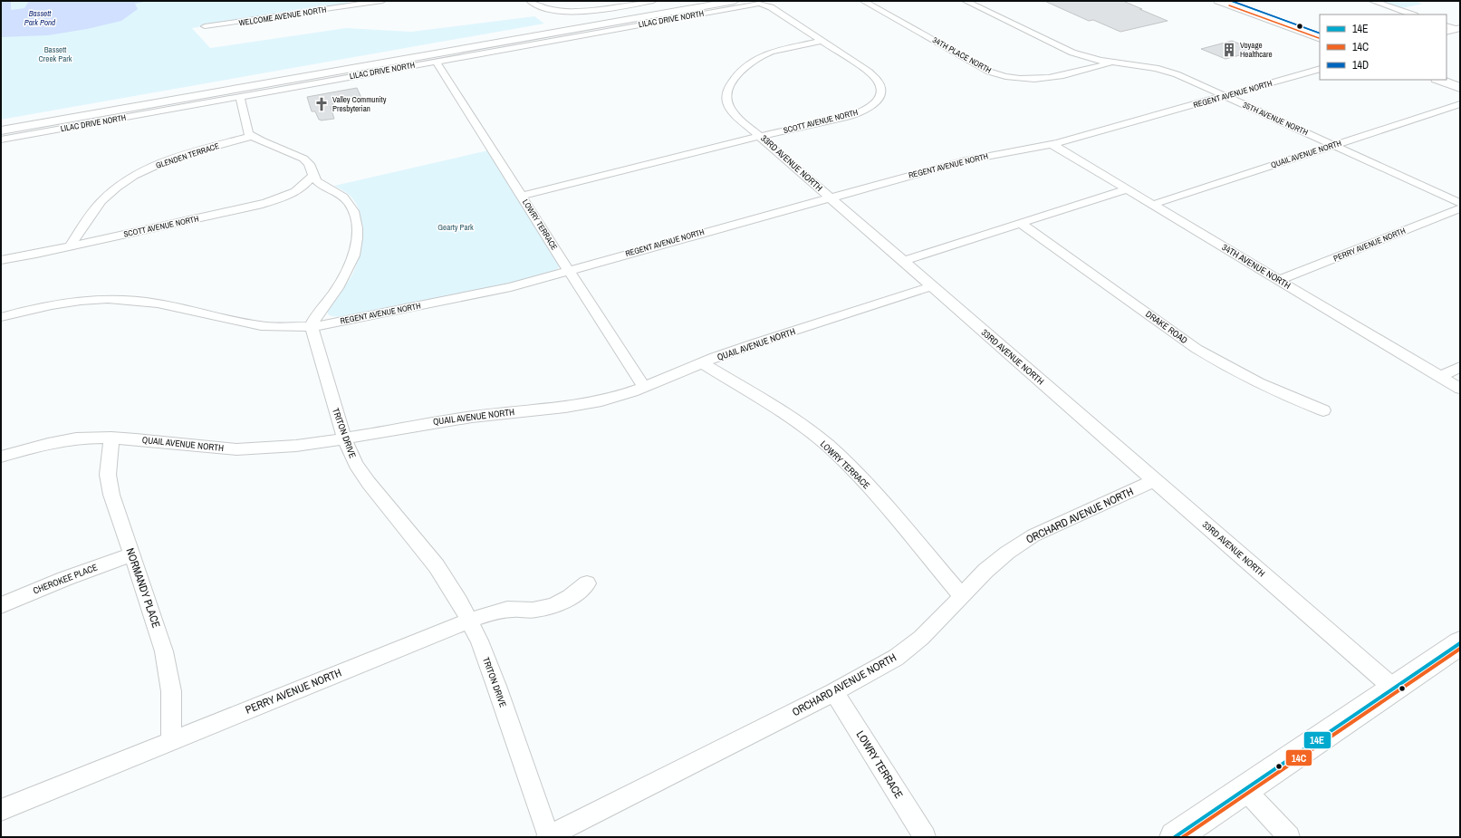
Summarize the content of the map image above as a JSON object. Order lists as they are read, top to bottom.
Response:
{
  "streets": {
    "street": [
      "WELCOME AVENUE NORTH",
      "LILAC DRIVE NORTH",
      "34TH PLACE NORTH",
      "REGENT AVENUE NORTH",
      "35TH AVENUE NORTH",
      "SCOTT AVENUE NORTH",
      "QUAIL AVENUE NORTH",
      "GLENDEN TERRACE",
      "33RD AVENUE NORTH",
      "LOWRY TERRACE",
      "PERRY AVENUE NORTH",
      "34TH AVENUE NORTH",
      "DRAKE ROAD",
      "TRITON DRIVE",
      "ORCHARD AVENUE NORTH",
      "CHEROKEE PLACE",
      "NORMANDY PLACE"
    ]
  },
  "crossings": [
    ["LILAC DRIVE NORTH", "SCOTT AVENUE NORTH"],
    ["LILAC DRIVE NORTH", "LOWRY TERRACE"],
    ["34TH PLACE NORTH", "35TH AVENUE NORTH"],
    ["REGENT AVENUE NORTH", "35TH AVENUE NORTH"],
    ["REGENT AVENUE NORTH", "33RD AVENUE NORTH"],
    ["REGENT AVENUE NORTH", "LOWRY TERRACE"],
    ["REGENT AVENUE NORTH", "34TH AVENUE NORTH"],
    ["REGENT AVENUE NORTH", "TRITON DRIVE"],
    ["35TH AVENUE NORTH", "QUAIL AVENUE NORTH"],
    ["SCOTT AVENUE NORTH", "GLENDEN TERRACE"],
    ["SCOTT AVENUE NORTH", "33RD AVENUE NORTH"],
    ["SCOTT AVENUE NORTH", "LOWRY TERRACE"],
    ["QUAIL AVENUE NORTH", "33RD AVENUE NORTH"],
    ["QUAIL AVENUE NORTH", "LOWRY TERRACE"],
    ["QUAIL AVENUE NORTH", "34TH AVENUE NORTH"],
    ["QUAIL AVENUE NORTH", "TRITON DRIVE"],
    ["QUAIL AVENUE NORTH", "NORMANDY PLACE"],
    ["33RD AVENUE NORTH", "ORCHARD AVENUE NORTH"],
    ["LOWRY TERRACE", "ORCHARD AVENUE NORTH"],
    ["PERRY AVENUE NORTH", "34TH AVENUE NORTH"],
    ["PERRY AVENUE NORTH", "TRITON DRIVE"],
    ["PERRY AVENUE NORTH", "NORMANDY PLACE"],
    ["TRITON DRIVE", "ORCHARD AVENUE NORTH"],
    ["CHEROKEE PLACE", "NORMANDY PLACE"]
  ],
  "water": ["Bassett Park Pond"],
  "parks": ["Bassett Creek Park", "Gearty Park"],
  "places": {
    "building": ["Voyage Healthcare"],
    "church": ["Valley Community Presbyterian"]
  },
  "lines": ["transit line 14E", "transit line 14D", "transit line 14C"],
  "legend": ["14E", "14C", "14D"]
}
